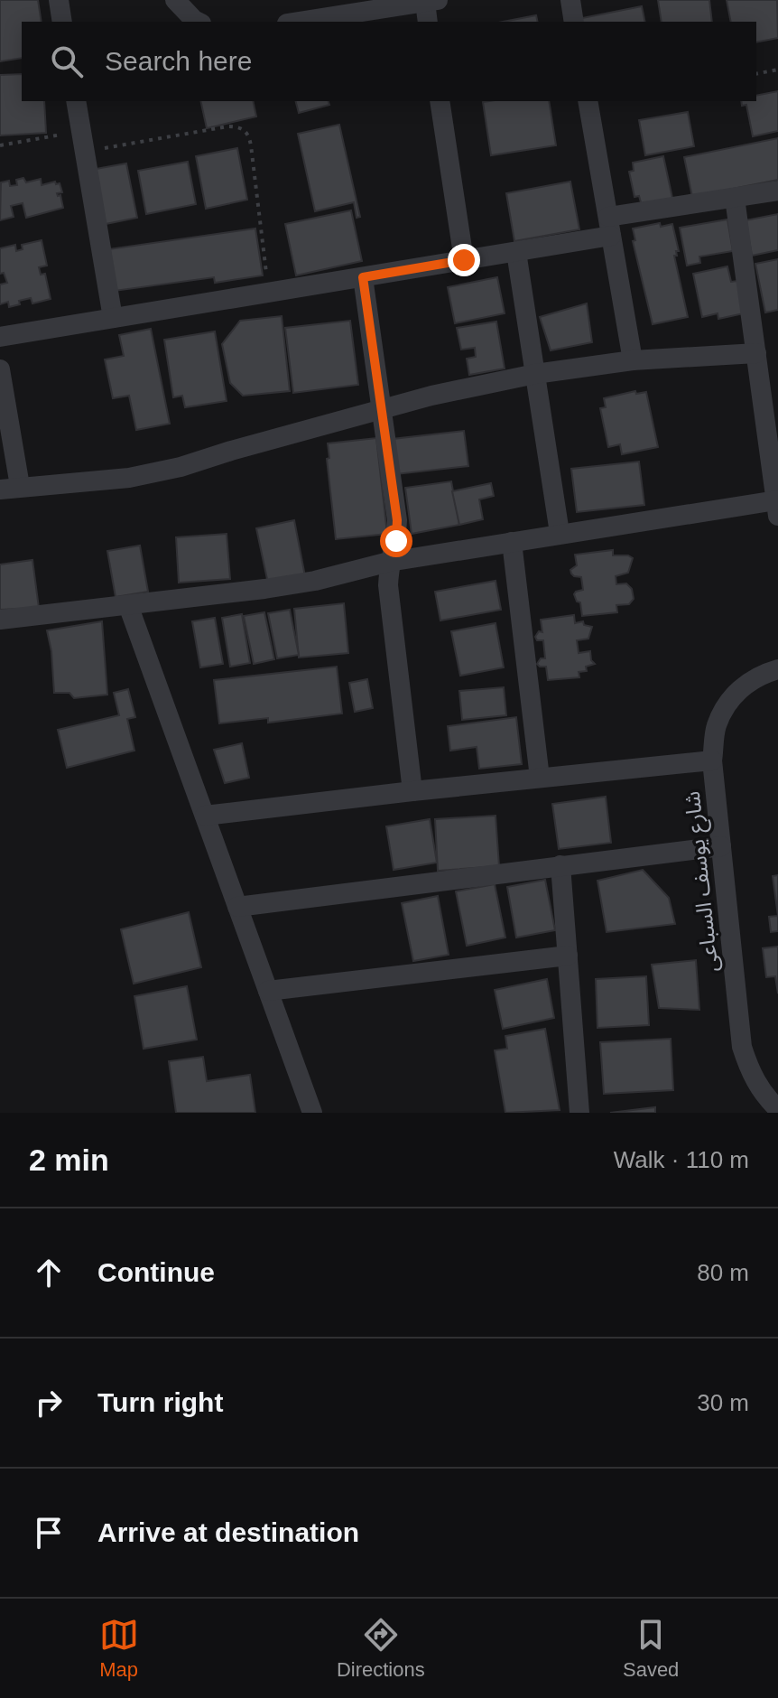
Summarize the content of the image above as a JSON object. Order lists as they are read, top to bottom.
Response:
{
  "streets": {
    "street": ["شارع يوسف السباعى"]
  },
  "page": {
    "search": "Search here",
    "heading": ["2 min", "Walk · 110 m"],
    "list": [
      ["Continue", "80 m"],
      ["Turn right", "30 m"],
      "Arrive at destination"
    ],
    "nav": ["Map", "Directions", "Saved"]
  }
}
